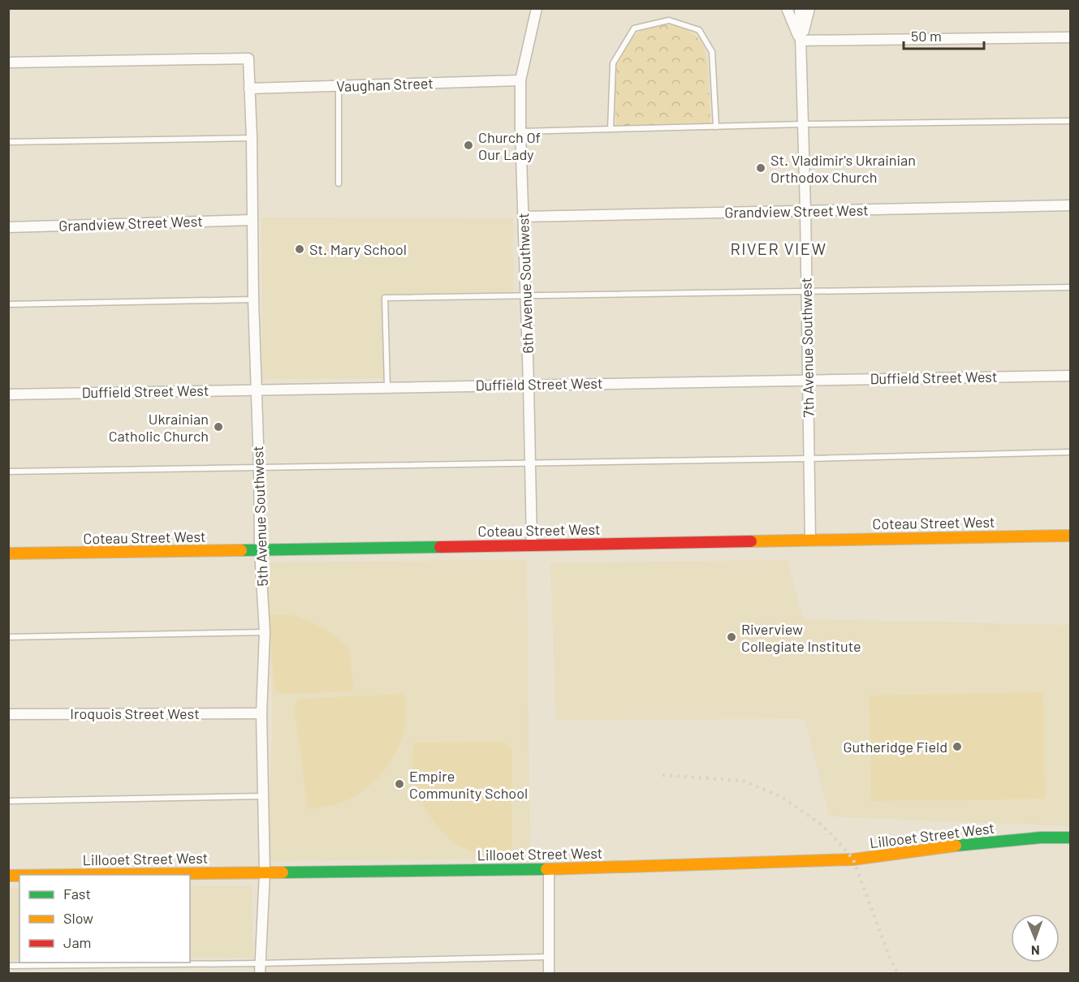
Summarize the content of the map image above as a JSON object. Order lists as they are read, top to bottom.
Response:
{
  "streets": {
    "street": [
      "Vaughan Street",
      "Grandview Street West",
      "6th Avenue Southwest",
      "7th Avenue Southwest",
      "Duffield Street West",
      "5th Avenue Southwest",
      "Coteau Street West",
      "Iroquois Street West",
      "Lillooet Street West"
    ]
  },
  "crossings": [
    ["Vaughan Street", "6th Avenue Southwest"],
    ["Vaughan Street", "5th Avenue Southwest"],
    ["Grandview Street West", "6th Avenue Southwest"],
    ["Grandview Street West", "7th Avenue Southwest"],
    ["Grandview Street West", "5th Avenue Southwest"],
    ["6th Avenue Southwest", "Duffield Street West"],
    ["6th Avenue Southwest", "Coteau Street West"],
    ["7th Avenue Southwest", "Duffield Street West"],
    ["7th Avenue Southwest", "Coteau Street West"],
    ["Duffield Street West", "5th Avenue Southwest"],
    ["5th Avenue Southwest", "Coteau Street West"],
    ["5th Avenue Southwest", "Iroquois Street West"],
    ["5th Avenue Southwest", "Lillooet Street West"]
  ],
  "districts": ["RIVER VIEW"],
  "places": [
    "Church Of Our Lady",
    "St. Vladimir's Ukrainian Orthodox Church",
    "St. Mary School",
    "Ukrainian Catholic Church",
    "Riverview Collegiate Institute",
    "Gutheridge Field",
    "Empire Community School"
  ],
  "legend": ["Fast", "Slow", "Jam"],
  "scale_bar": "50 m",
  "north": "bottom"
}
